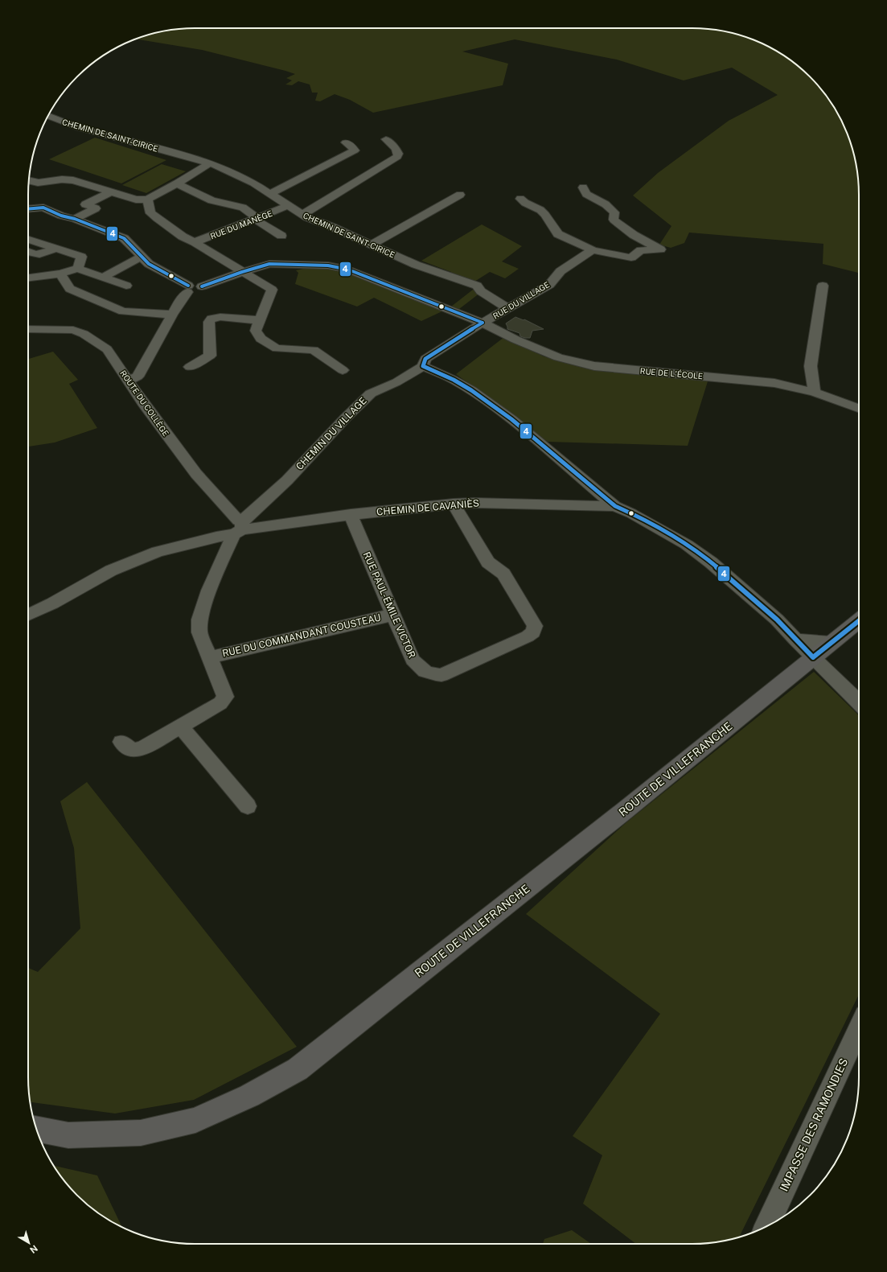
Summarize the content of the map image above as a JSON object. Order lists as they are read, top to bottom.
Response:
{
  "streets": {
    "main road": ["ROUTE DE VILLEFRANCHE"],
    "street": [
      "CHEMIN DE SAINT-CIRICE",
      "RUE DU MANÈGE",
      "RUE DU VILLAGE",
      "RUE DE L'ÉCOLE",
      "ROUTE DU COLLÈGE",
      "CHEMIN DU VILLAGE",
      "CHEMIN DE CAVANIÈS",
      "RUE PAUL-ÉMILE VICTOR",
      "RUE DU COMMANDANT COUSTEAU",
      "IMPASSE DES RAMONDIES"
    ]
  },
  "crossings": [
    ["CHEMIN DE SAINT-CIRICE", "RUE DU MANÈGE"],
    ["CHEMIN DE SAINT-CIRICE", "RUE DU VILLAGE"],
    ["RUE DU VILLAGE", "RUE DE L'ÉCOLE"],
    ["RUE DU VILLAGE", "CHEMIN DU VILLAGE"],
    ["RUE DE L'ÉCOLE", "CHEMIN DU VILLAGE"],
    ["ROUTE DU COLLÈGE", "CHEMIN DU VILLAGE"],
    ["ROUTE DU COLLÈGE", "CHEMIN DE CAVANIÈS"],
    ["CHEMIN DU VILLAGE", "CHEMIN DE CAVANIÈS"],
    ["CHEMIN DE CAVANIÈS", "RUE PAUL-ÉMILE VICTOR"],
    ["RUE PAUL-ÉMILE VICTOR", "RUE DU COMMANDANT COUSTEAU"]
  ],
  "lines": ["transit line 4"],
  "north": "bottom right"
}
